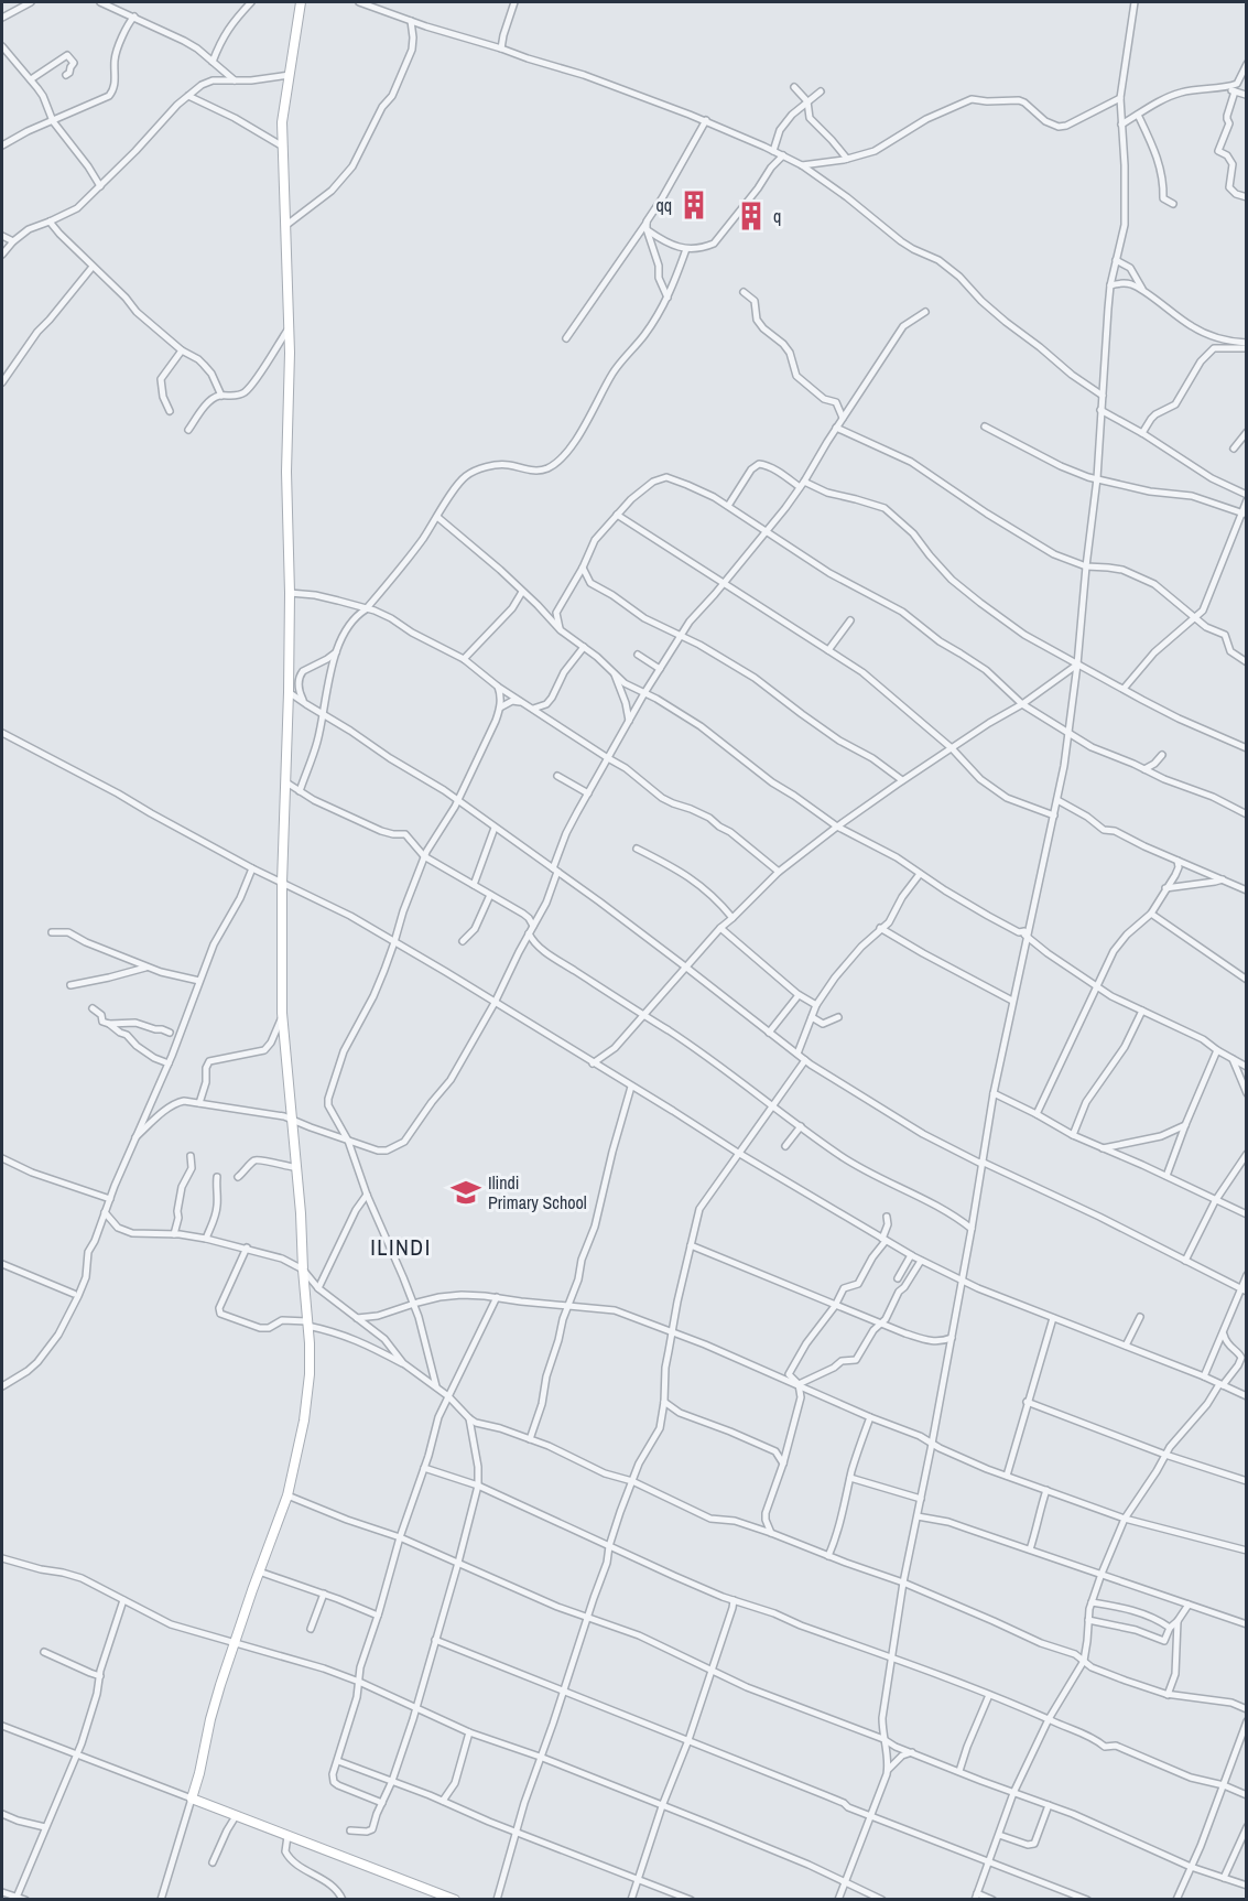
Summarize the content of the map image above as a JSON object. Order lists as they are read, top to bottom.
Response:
{
  "districts": ["ILINDI"],
  "places": {
    "building": ["qq", "q"],
    "school or university": ["Ilindi Primary School"]
  }
}
